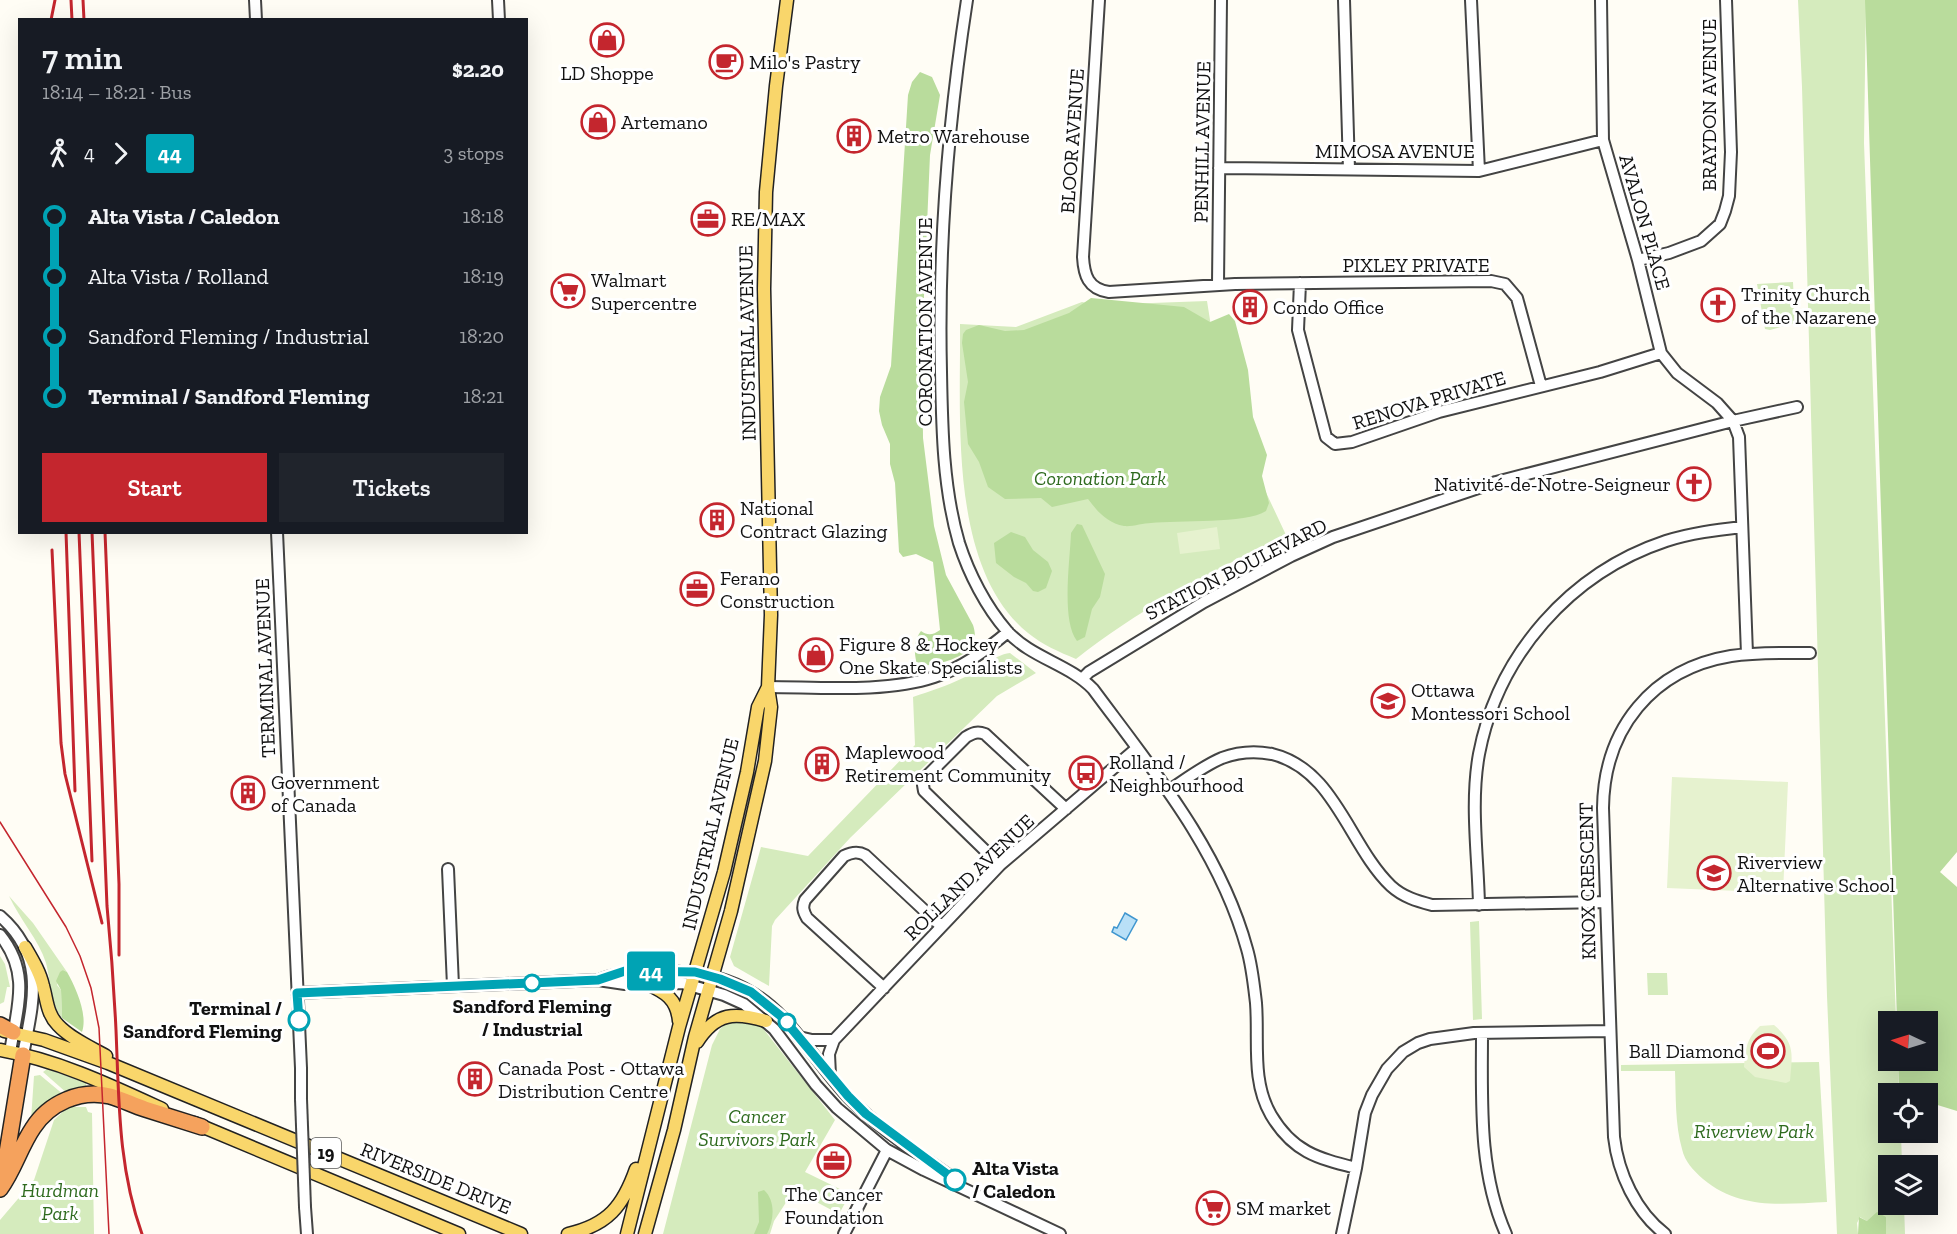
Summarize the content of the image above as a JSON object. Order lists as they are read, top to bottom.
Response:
{
  "streets": {
    "main road": ["INDUSTRIAL AVENUE", "19", "RIVERSIDE DRIVE"],
    "street": [
      "BRAYDON AVENUE",
      "BLOOR AVENUE",
      "PENHILL AVENUE",
      "MIMOSA AVENUE",
      "AVALON PLACE",
      "PIXLEY PRIVATE",
      "CORONATION AVENUE",
      "RENOVA PRIVATE",
      "STATION BOULEVARD",
      "TERMINAL AVENUE",
      "ROLLAND AVENUE",
      "KNOX CRESCENT"
    ]
  },
  "crossings": [
    ["BRAYDON AVENUE", "AVALON PLACE"],
    ["BLOOR AVENUE", "PIXLEY PRIVATE"],
    ["PENHILL AVENUE", "MIMOSA AVENUE"],
    ["PENHILL AVENUE", "PIXLEY PRIVATE"],
    ["MIMOSA AVENUE", "AVALON PLACE"],
    ["AVALON PLACE", "RENOVA PRIVATE"],
    ["AVALON PLACE", "STATION BOULEVARD"],
    ["PIXLEY PRIVATE", "RENOVA PRIVATE"],
    ["CORONATION AVENUE", "STATION BOULEVARD"]
  ],
  "parks": [
    "Coronation Park",
    "Cancer Survivors Park",
    "Riverview Park",
    "Hurdman Park"
  ],
  "places": {
    "shop": ["LD Shoppe", "Artemano", "Figure 8 & Hockey One Skate Specialists"],
    "cafe": ["Milo's Pastry"],
    "building": [
      "Metro Warehouse",
      "Condo Office",
      "National Contract Glazing",
      "Maplewood Retirement Community",
      "Government of Canada",
      "Canada Post - Ottawa Distribution Centre"
    ],
    "office": ["RE/MAX", "Ferano Construction", "The Cancer Foundation"],
    "supermarket": ["Walmart Supercentre", "SM market"],
    "church": ["Trinity Church of the Nazarene", "Nativité-de-Notre-Seigneur"],
    "school or university": ["Ottawa Montessori School", "Riverview Alternative School"],
    "bus stop": ["Rolland / Neighbourhood"],
    "other": ["Sandford Fleming / Industrial", "Terminal / Sandford Fleming", "Alta Vista / Caledon"],
    "sports": ["Ball Diamond"]
  },
  "lines": ["bus line 44"],
  "north": "left",
  "page": {
    "on_map": "44",
    "heading": ["7 min", "18:14 – 18:21 · Bus", "$2.20"],
    "legs": ["4", "44", "3 stops"],
    "list": [
      {
        "name": "Alta Vista / Caledon",
        "value": "18:18"
      },
      {
        "name": "Alta Vista / Rolland",
        "value": "18:19"
      },
      {
        "name": "Sandford Fleming / Industrial",
        "value": "18:20"
      },
      {
        "name": "Terminal / Sandford Fleming",
        "value": "18:21"
      }
    ],
    "buttons": ["Start", "Tickets"]
  }
}
